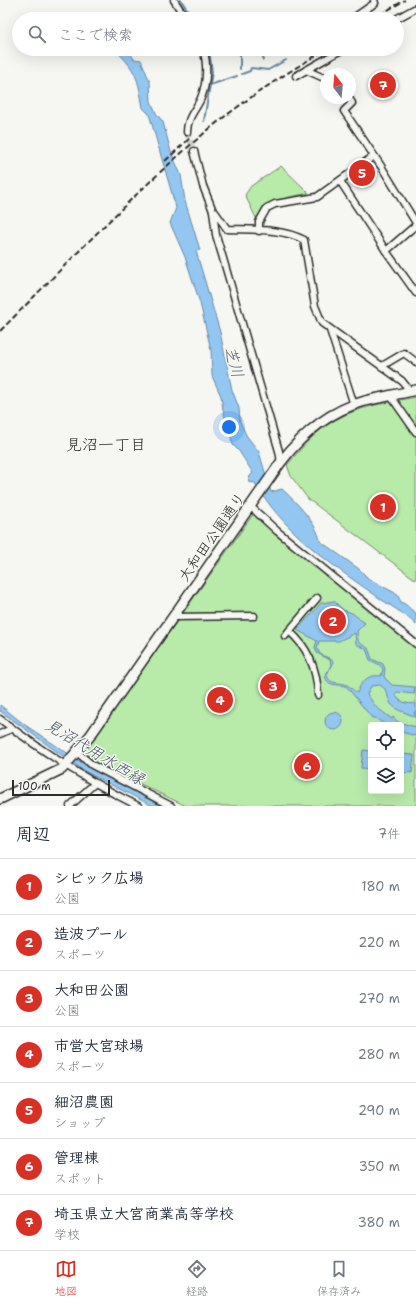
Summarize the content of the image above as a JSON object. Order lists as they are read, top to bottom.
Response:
{
  "streets": {
    "street": ["大和田公園通り"]
  },
  "districts": ["見沼一丁目"],
  "water": ["芝川", "見沼代用水西縁"],
  "scale_bar": "100 m",
  "north": "top",
  "page": {
    "search": "ここで検索",
    "pins": [
      "7",
      "5",
      "1",
      "2",
      "3",
      "4",
      "6"
    ],
    "scale": "100 m",
    "heading": ["周辺", "7件"],
    "list": [
      {
        "mark": "1",
        "name": "シビック広場",
        "note": "公園",
        "value": "180 m"
      },
      {
        "mark": "2",
        "name": "造波プール",
        "note": "スポーツ",
        "value": "220 m"
      },
      {
        "mark": "3",
        "name": "大和田公園",
        "note": "公園",
        "value": "270 m"
      },
      {
        "mark": "4",
        "name": "市営大宮球場",
        "note": "スポーツ",
        "value": "280 m"
      },
      {
        "mark": "5",
        "name": "細沼農園",
        "note": "ショップ",
        "value": "290 m"
      },
      {
        "mark": "6",
        "name": "管理棟",
        "note": "スポット",
        "value": "350 m"
      },
      {
        "mark": "7",
        "name": "埼玉県立大宮商業高等学校",
        "note": "学校",
        "value": "380 m"
      }
    ],
    "nav": ["地図", "経路", "保存済み"]
  }
}
